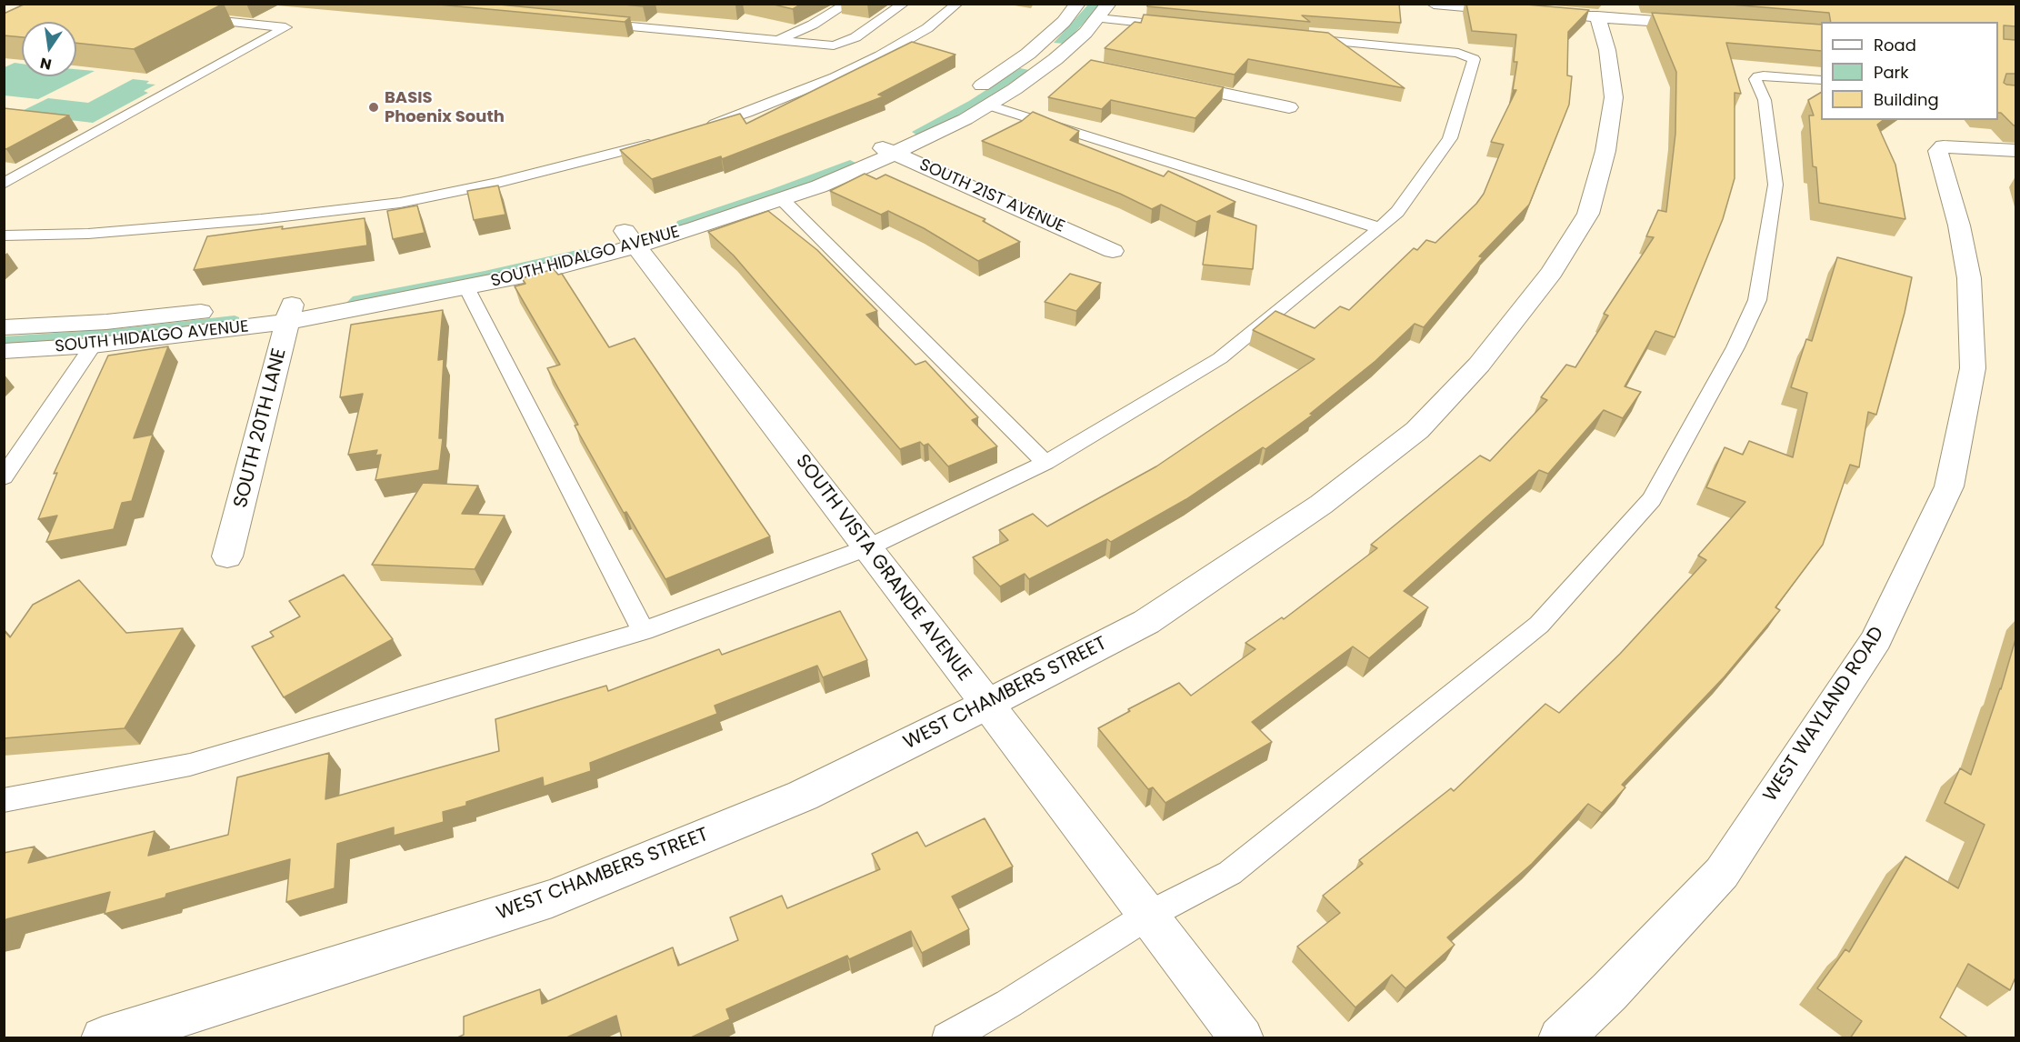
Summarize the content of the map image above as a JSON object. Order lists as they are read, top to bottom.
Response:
{
  "streets": {
    "street": [
      "SOUTH 21ST AVENUE",
      "SOUTH HIDALGO AVENUE",
      "SOUTH 20TH LANE",
      "SOUTH VISTA GRANDE AVENUE",
      "WEST CHAMBERS STREET",
      "WEST WAYLAND ROAD"
    ]
  },
  "crossings": [
    ["SOUTH 21ST AVENUE", "SOUTH HIDALGO AVENUE"],
    ["SOUTH HIDALGO AVENUE", "SOUTH 20TH LANE"],
    ["SOUTH HIDALGO AVENUE", "SOUTH VISTA GRANDE AVENUE"],
    ["SOUTH VISTA GRANDE AVENUE", "WEST CHAMBERS STREET"]
  ],
  "places": ["BASIS Phoenix South"],
  "legend": ["Road", "Park", "Building"],
  "north": "bottom"
}
